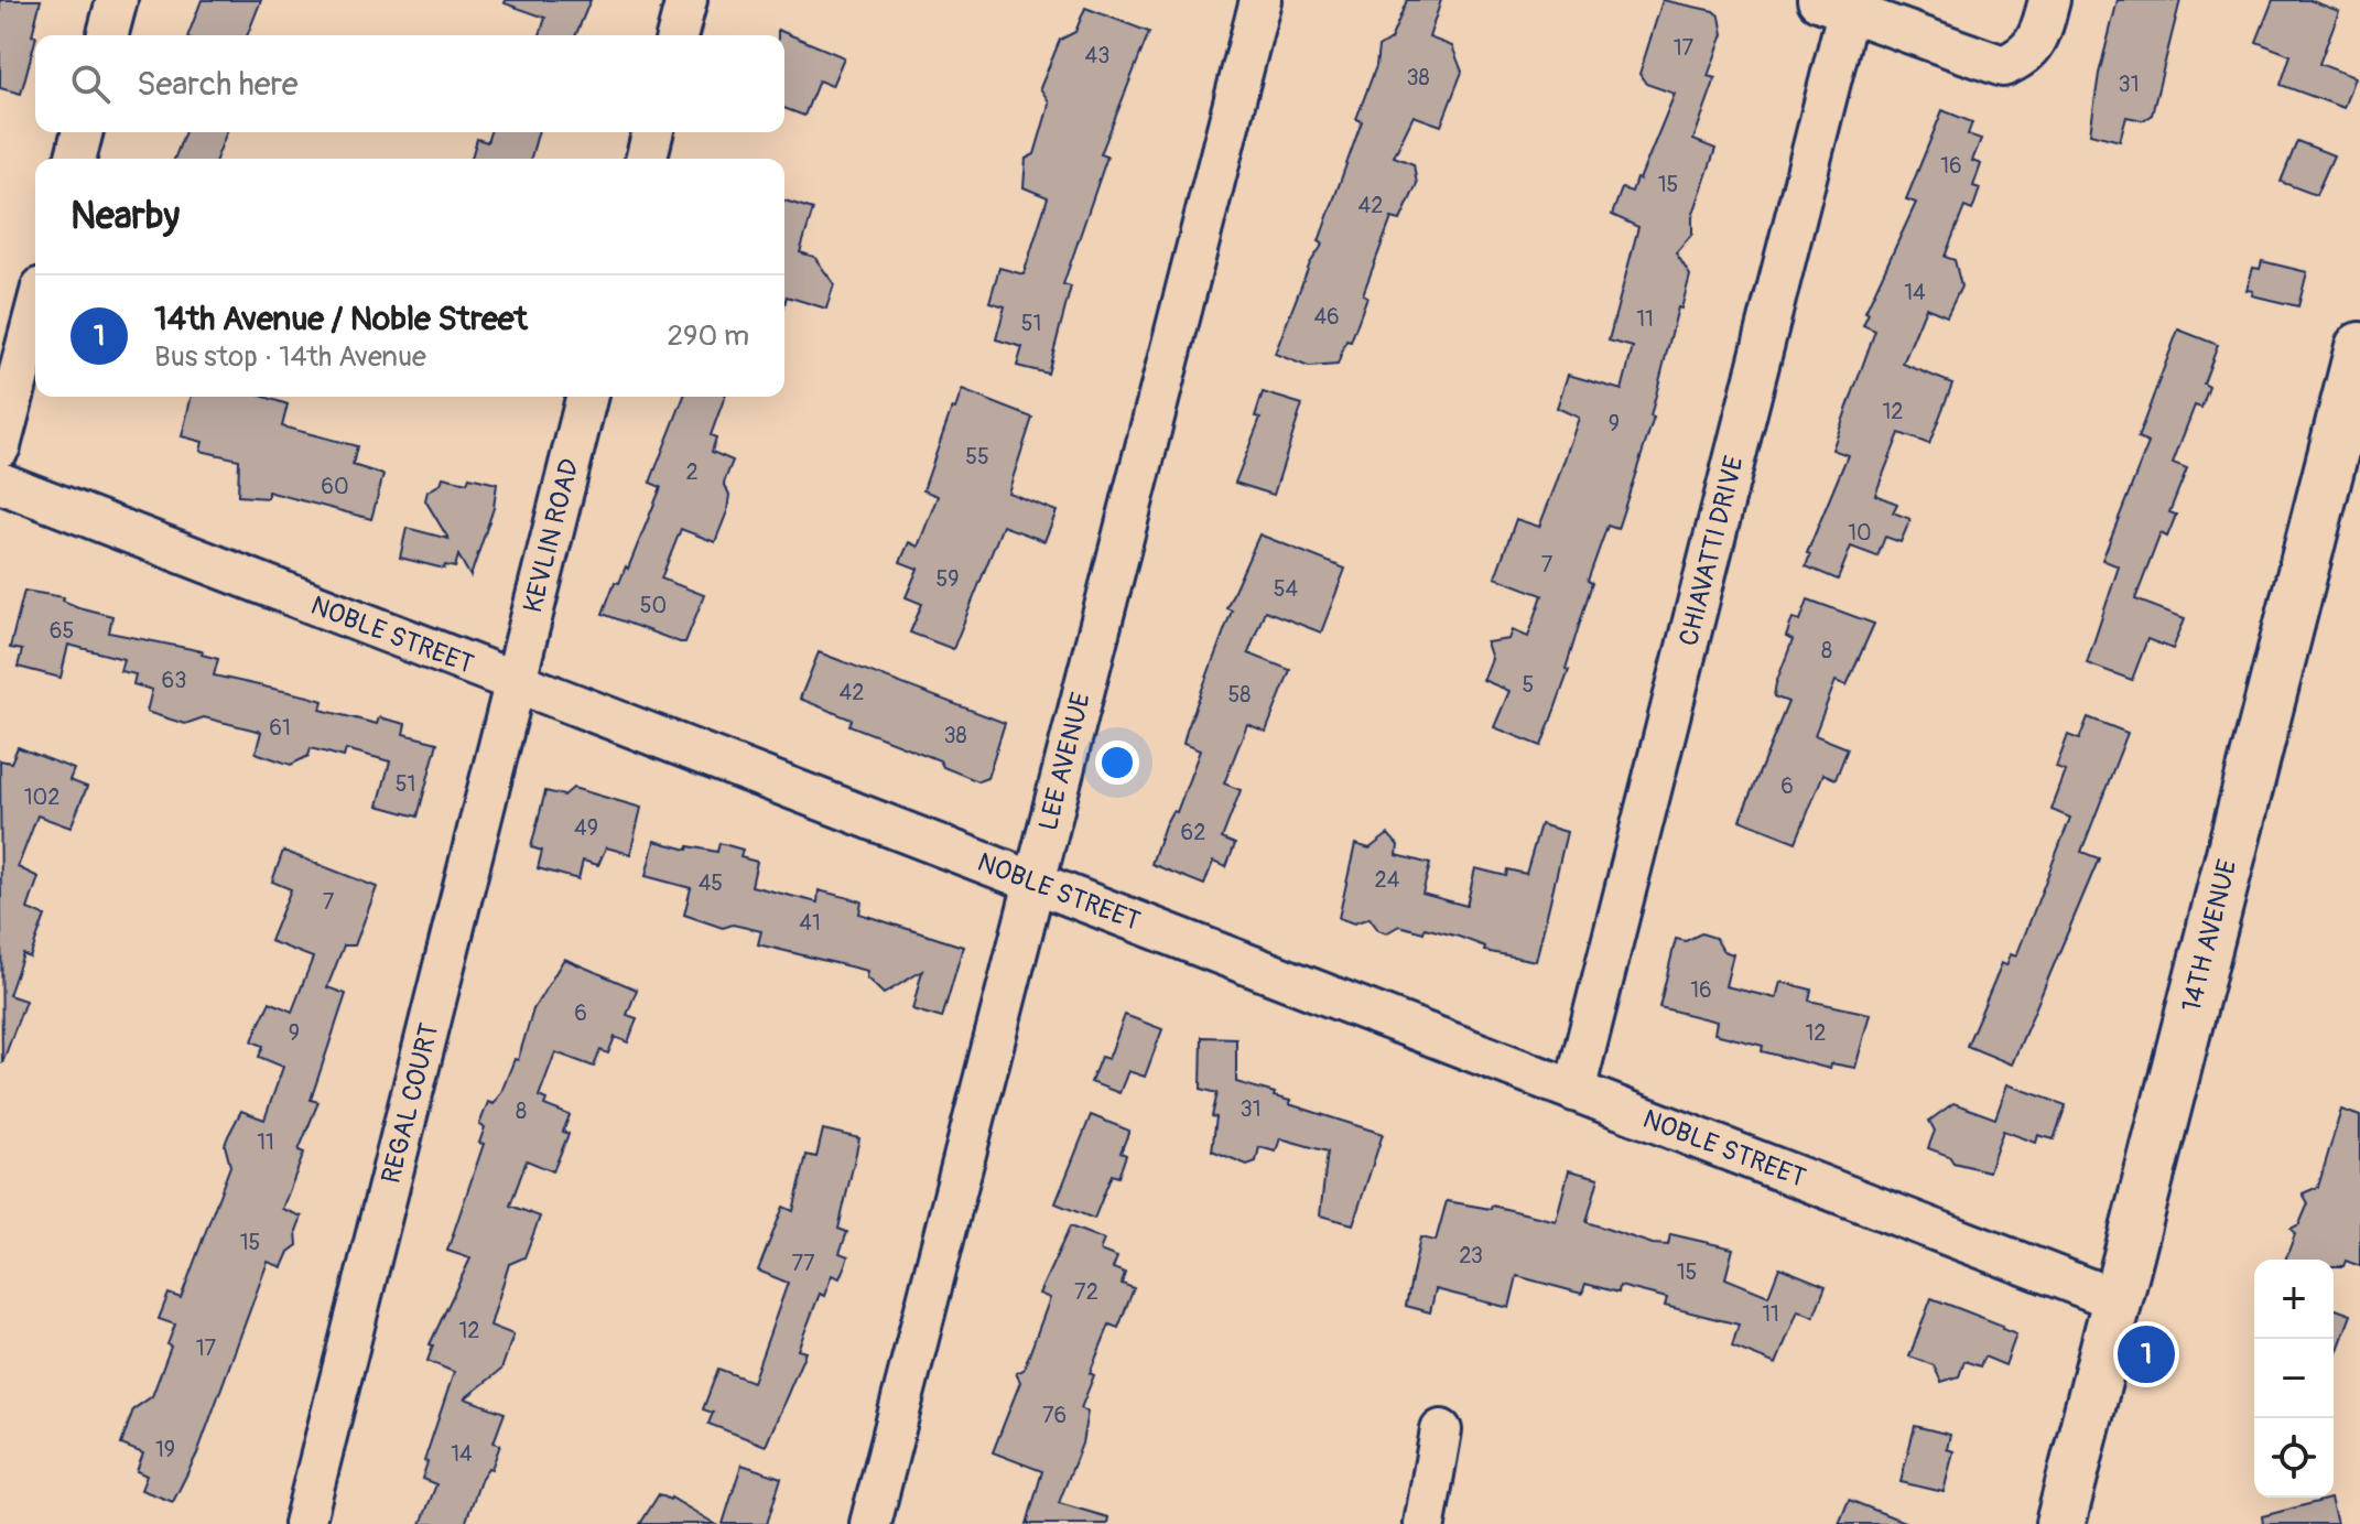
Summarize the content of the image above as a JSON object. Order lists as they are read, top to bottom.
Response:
{
  "streets": {
    "main road": ["14TH AVENUE"],
    "street": [
      "KEVLIN ROAD",
      "CHIAVATTI DRIVE",
      "NOBLE STREET",
      "LEE AVENUE",
      "REGAL COURT"
    ]
  },
  "crossings": [
    ["KEVLIN ROAD", "NOBLE STREET"],
    ["KEVLIN ROAD", "REGAL COURT"],
    ["CHIAVATTI DRIVE", "NOBLE STREET"],
    ["NOBLE STREET", "LEE AVENUE"],
    ["NOBLE STREET", "14TH AVENUE"],
    ["NOBLE STREET", "REGAL COURT"]
  ],
  "house_numbers": [
    "17",
    "43",
    "38",
    "31",
    "16",
    "15",
    "42",
    "14",
    "46",
    "11",
    "51",
    "12",
    "9",
    "55",
    "2",
    "60",
    "10",
    "7",
    "59",
    "54",
    "50",
    "65",
    "8",
    "63",
    "5",
    "42",
    "58",
    "61",
    "38",
    "51",
    "6",
    "102",
    "49",
    "62",
    "24",
    "45",
    "7",
    "41",
    "16",
    "6",
    "9",
    "12",
    "31",
    "8",
    "11",
    "15",
    "23",
    "77",
    "15",
    "72",
    "11",
    "12",
    "17",
    "76",
    "19",
    "14"
  ],
  "page": {
    "search": "Search here",
    "heading": "Nearby",
    "list": [
      {
        "mark": "1",
        "name": "14th Avenue / Noble Street",
        "note": "Bus stop · 14th Avenue",
        "value": "290 m"
      }
    ],
    "map_buttons": ["+", "−"],
    "pins": "1"
  }
}
